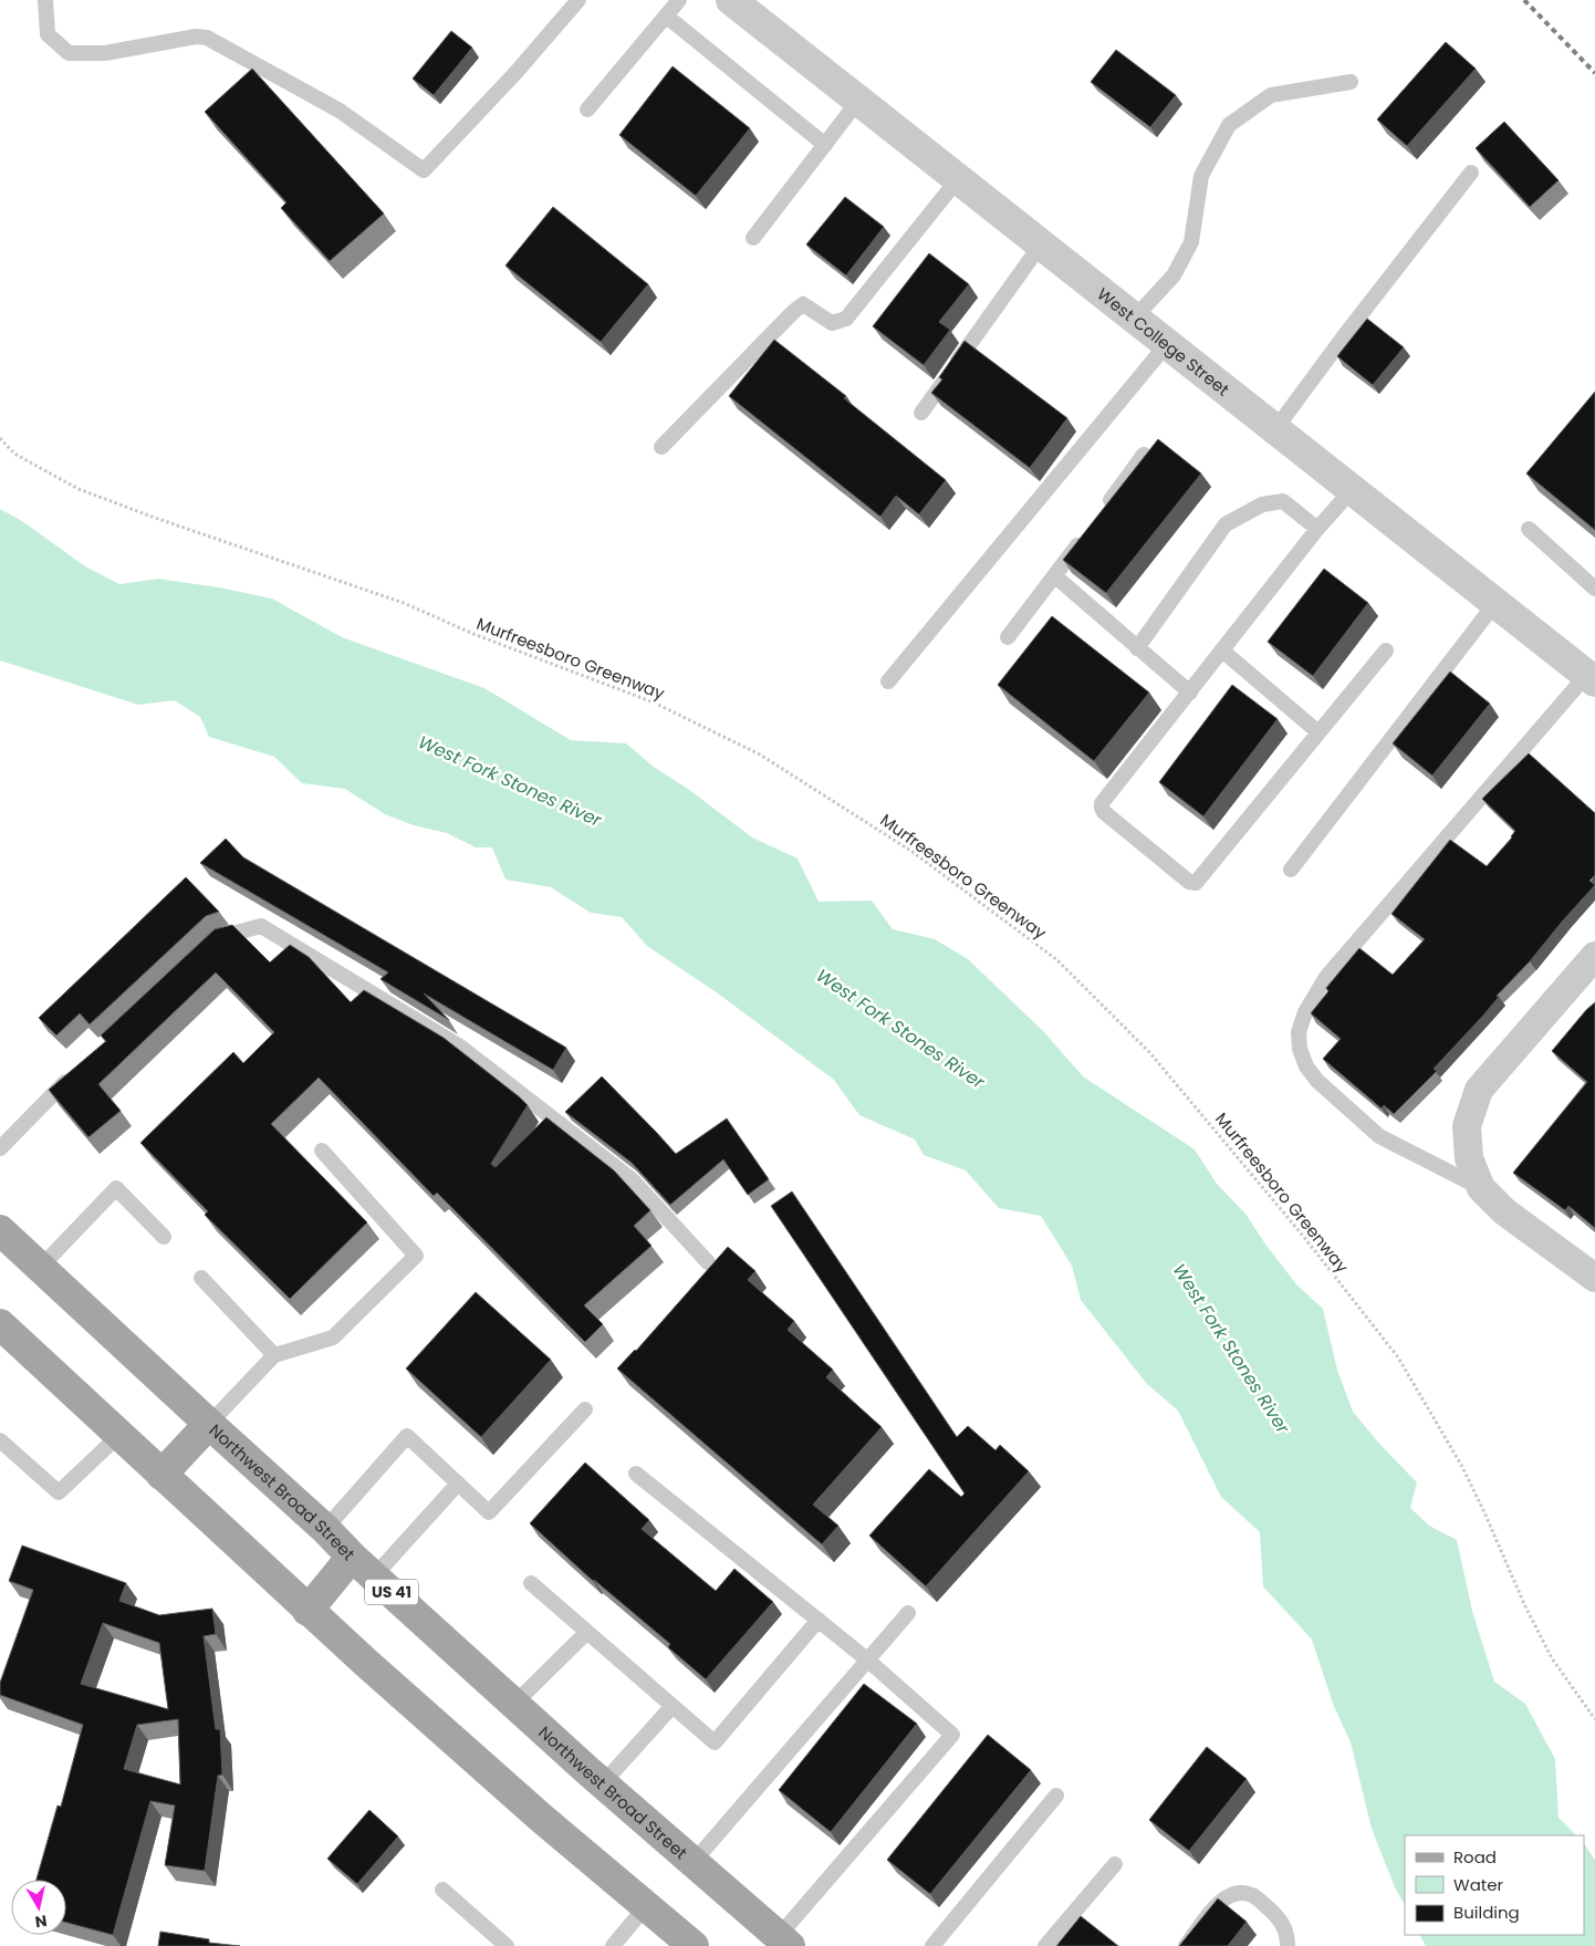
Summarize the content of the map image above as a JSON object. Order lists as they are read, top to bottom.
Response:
{
  "streets": {
    "main road": ["Northwest Broad Street", "US 41"],
    "street": ["West College Street"],
    "path": ["Murfreesboro Greenway"]
  },
  "water": ["West Fork Stones River"],
  "legend": ["Road", "Water", "Building"],
  "north": "bottom"
}
